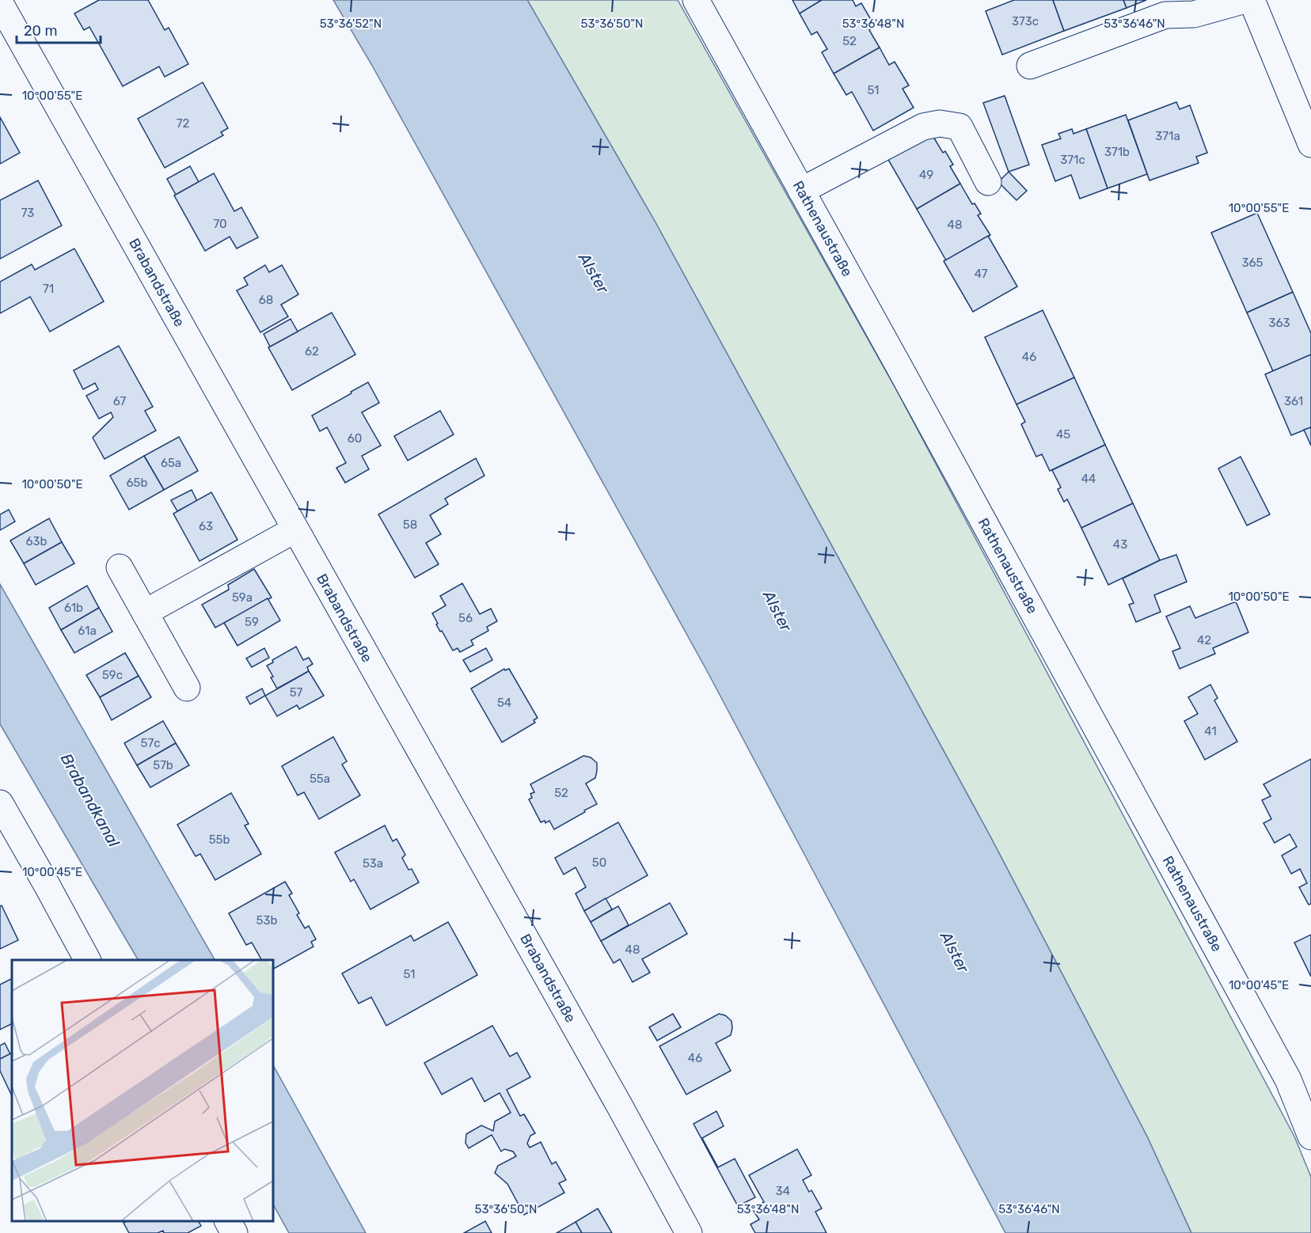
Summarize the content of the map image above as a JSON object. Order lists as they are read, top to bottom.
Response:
{
  "streets": {
    "street": ["Rathenaustraße", "Brabandstraße"]
  },
  "water": ["Alster", "Brabandkanal"],
  "house_numbers": [
    "373c",
    "52",
    "51",
    "72",
    "371a",
    "371b",
    "371c",
    "49",
    "73",
    "70",
    "48",
    "365",
    "47",
    "71",
    "68",
    "363",
    "62",
    "46",
    "67",
    "361",
    "45",
    "60",
    "65a",
    "44",
    "65b",
    "58",
    "63",
    "63b",
    "43",
    "59a",
    "61b",
    "56",
    "59",
    "61a",
    "42",
    "59c",
    "57",
    "54",
    "41",
    "57c",
    "57b",
    "55a",
    "52",
    "55b",
    "50",
    "53a",
    "53b",
    "48",
    "51",
    "46",
    "34"
  ],
  "scale_bar": "20 m",
  "coordinates": [
    "53°36'52\"N",
    "53°36'50\"N",
    "53°36'48\"N",
    "53°36'46\"N",
    "10°00'55\"E",
    "10°00'50\"E",
    "10°00'45\"E"
  ]
}
